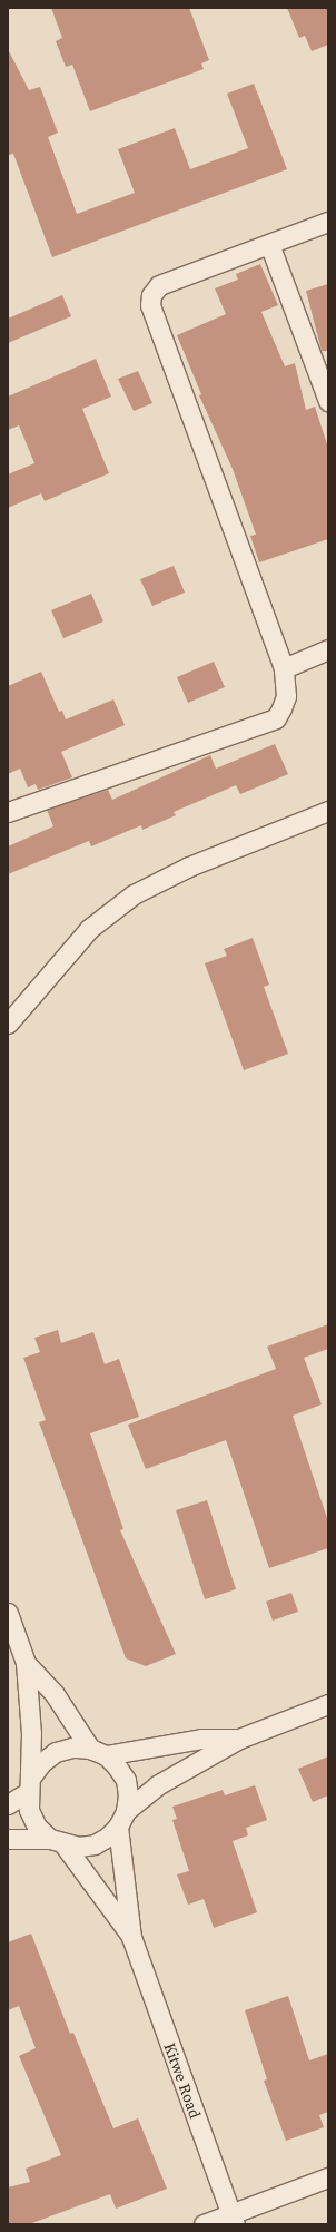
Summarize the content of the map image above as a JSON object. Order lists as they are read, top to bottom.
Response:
{
  "streets": {
    "street": ["Kitwe Road"]
  }
}
